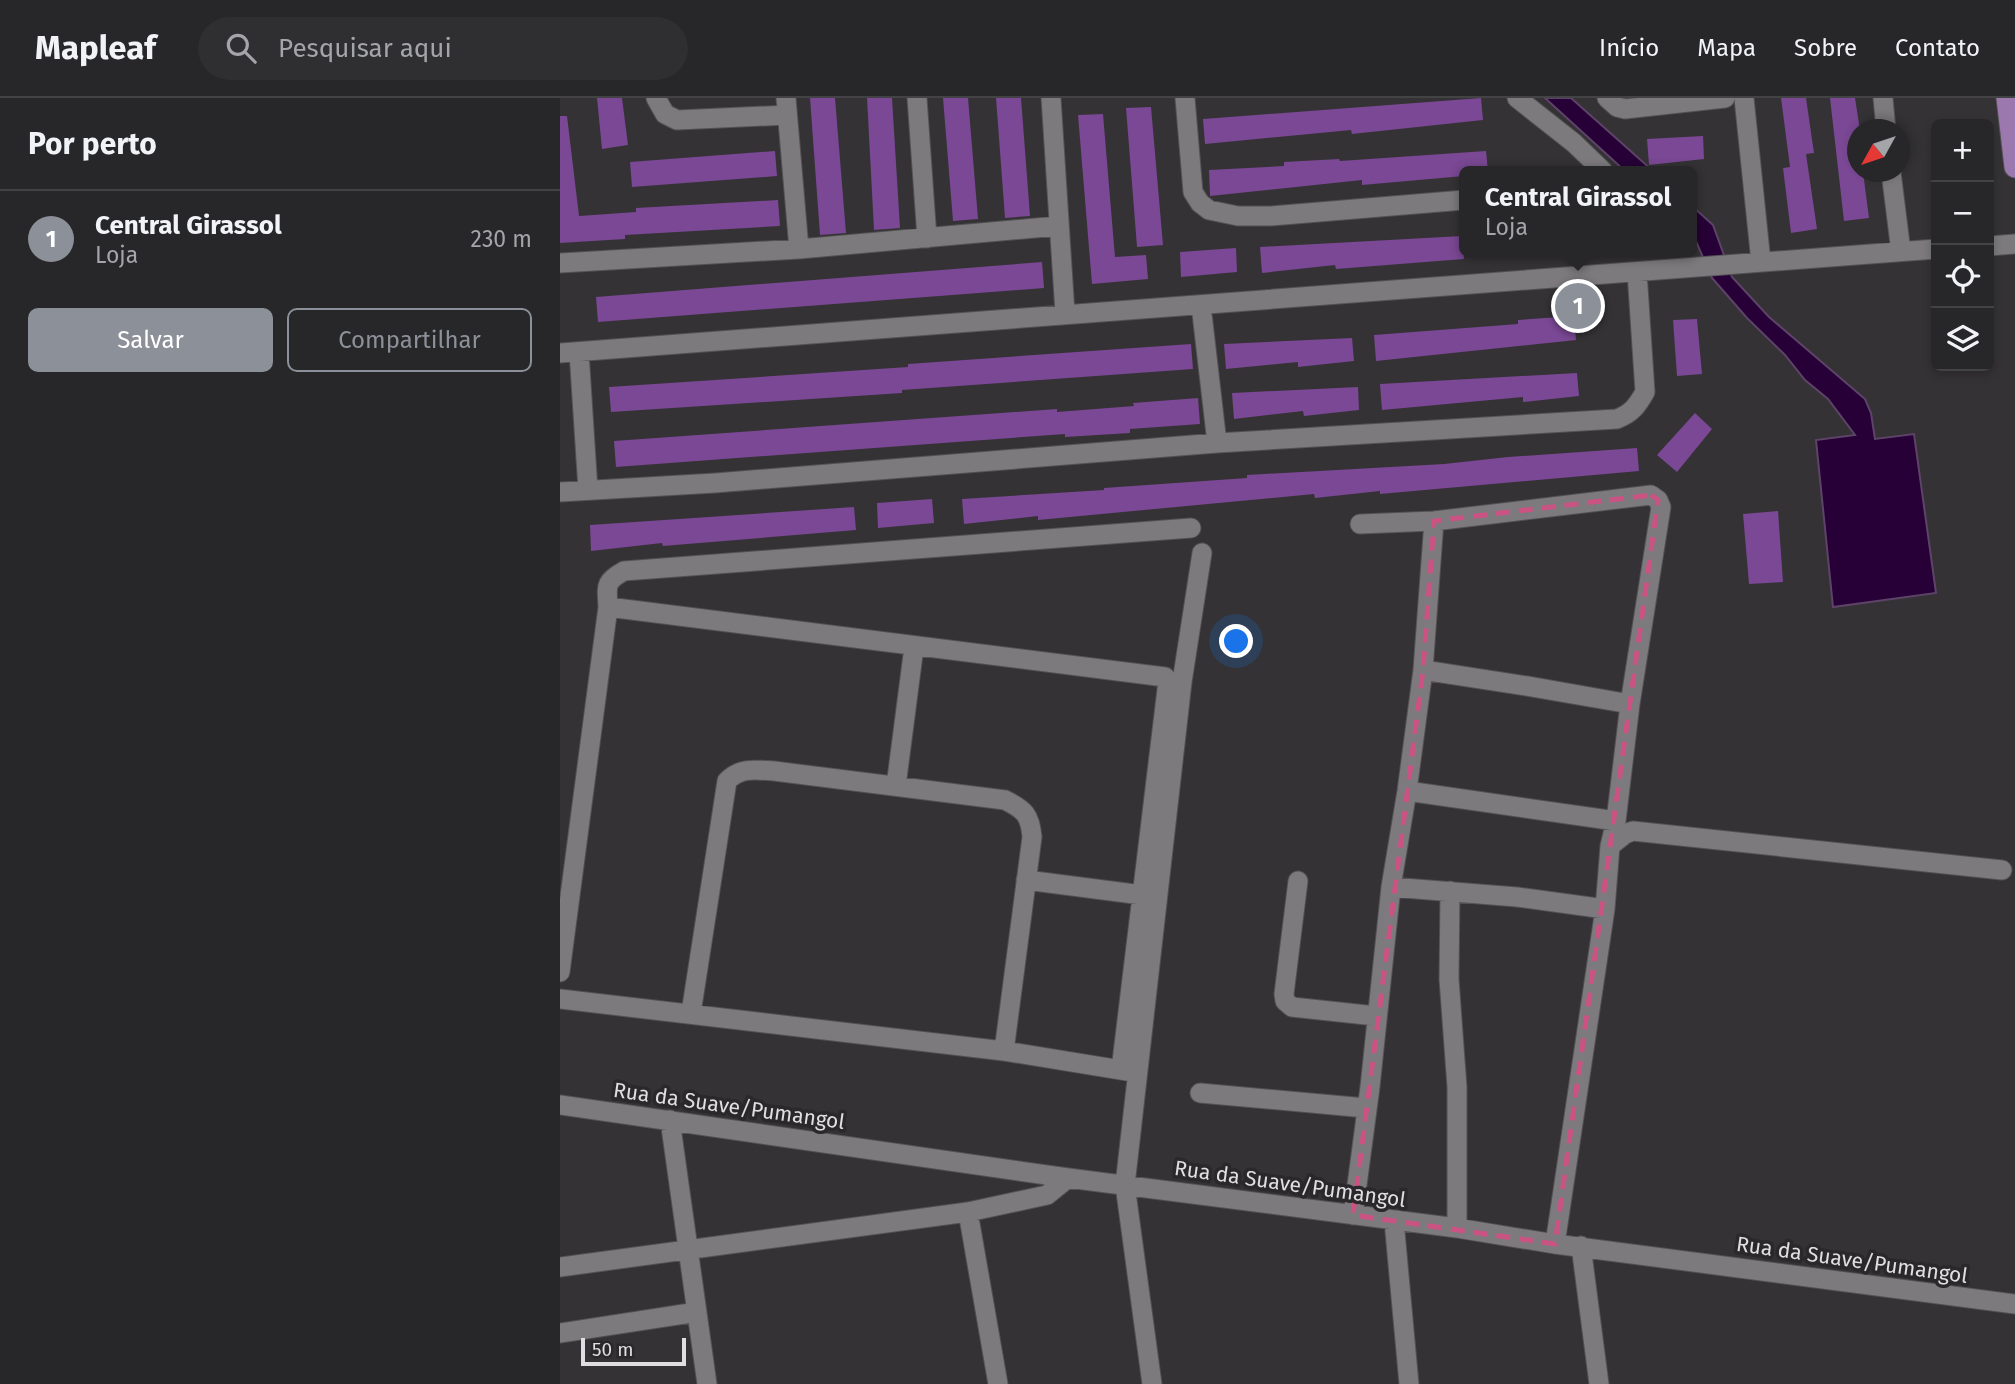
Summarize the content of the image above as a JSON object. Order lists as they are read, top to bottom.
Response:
{
  "streets": {
    "street": ["Rua da Suave/Pumangol"]
  },
  "scale_bar": "50 m",
  "north": "bottom left",
  "page": {
    "header": "Mapleaf",
    "search": "Pesquisar aqui",
    "nav": [
      "Início",
      "Mapa",
      "Sobre",
      "Contato"
    ],
    "heading": "Por perto",
    "map_buttons": ["+", "−"],
    "popup": ["Central Girassol", "Loja"],
    "list": [
      {
        "mark": "1",
        "name": "Central Girassol",
        "note": "Loja",
        "value": "230 m"
      }
    ],
    "pins": "1",
    "buttons": ["Salvar", "Compartilhar"],
    "scale": "50 m"
  }
}
